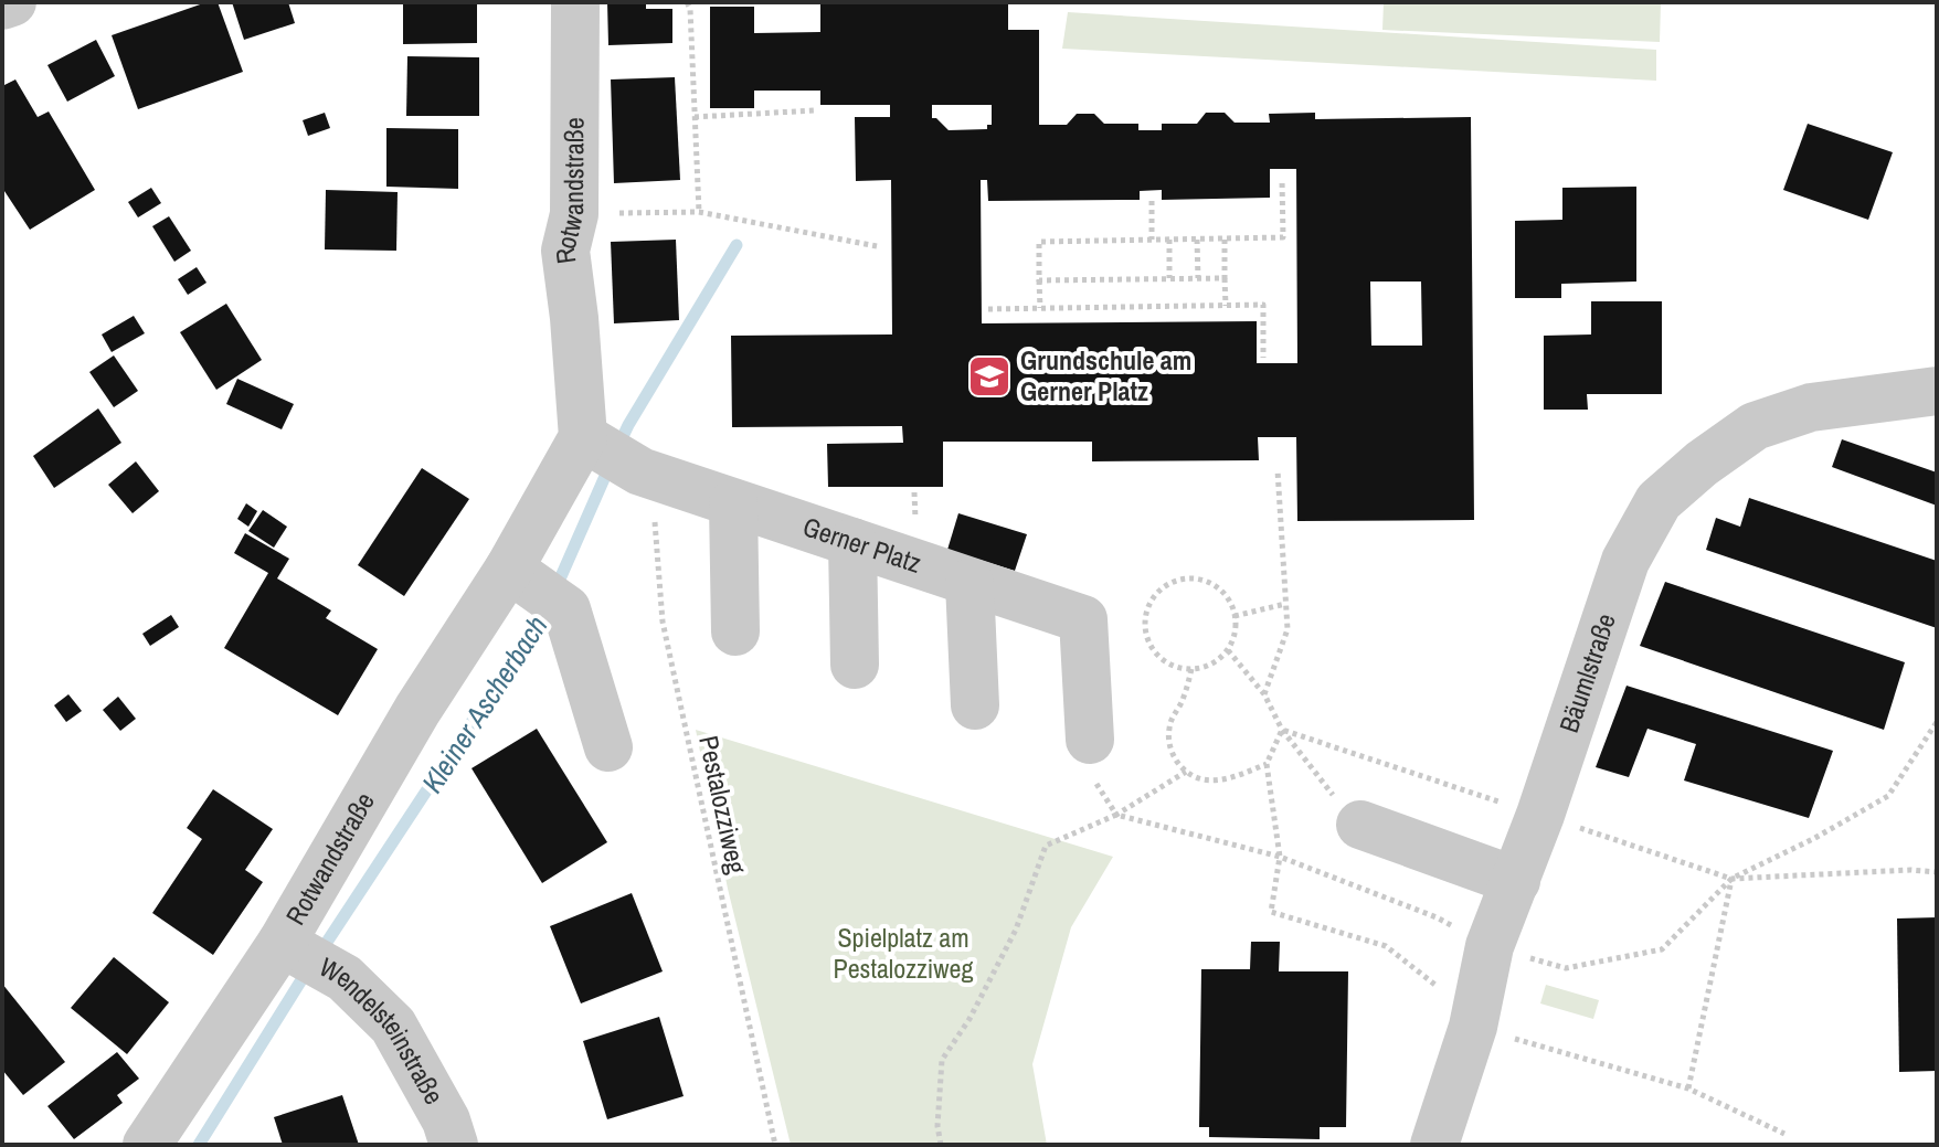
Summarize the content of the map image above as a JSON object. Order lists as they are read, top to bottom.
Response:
{
  "streets": {
    "street": [
      "Rotwandstraße",
      "Gerner Platz",
      "Bäumlstraße",
      "Wendelsteinstraße"
    ],
    "path": ["Pestalozziweg"]
  },
  "crossings": [
    ["Rotwandstraße", "Gerner Platz"],
    ["Rotwandstraße", "Wendelsteinstraße"],
    ["Gerner Platz", "Pestalozziweg"]
  ],
  "water": ["Kleiner Ascherbach"],
  "parks": ["Spielplatz am Pestalozziweg"],
  "places": {
    "school or university": ["Grundschule am Gerner Platz"]
  }
}
